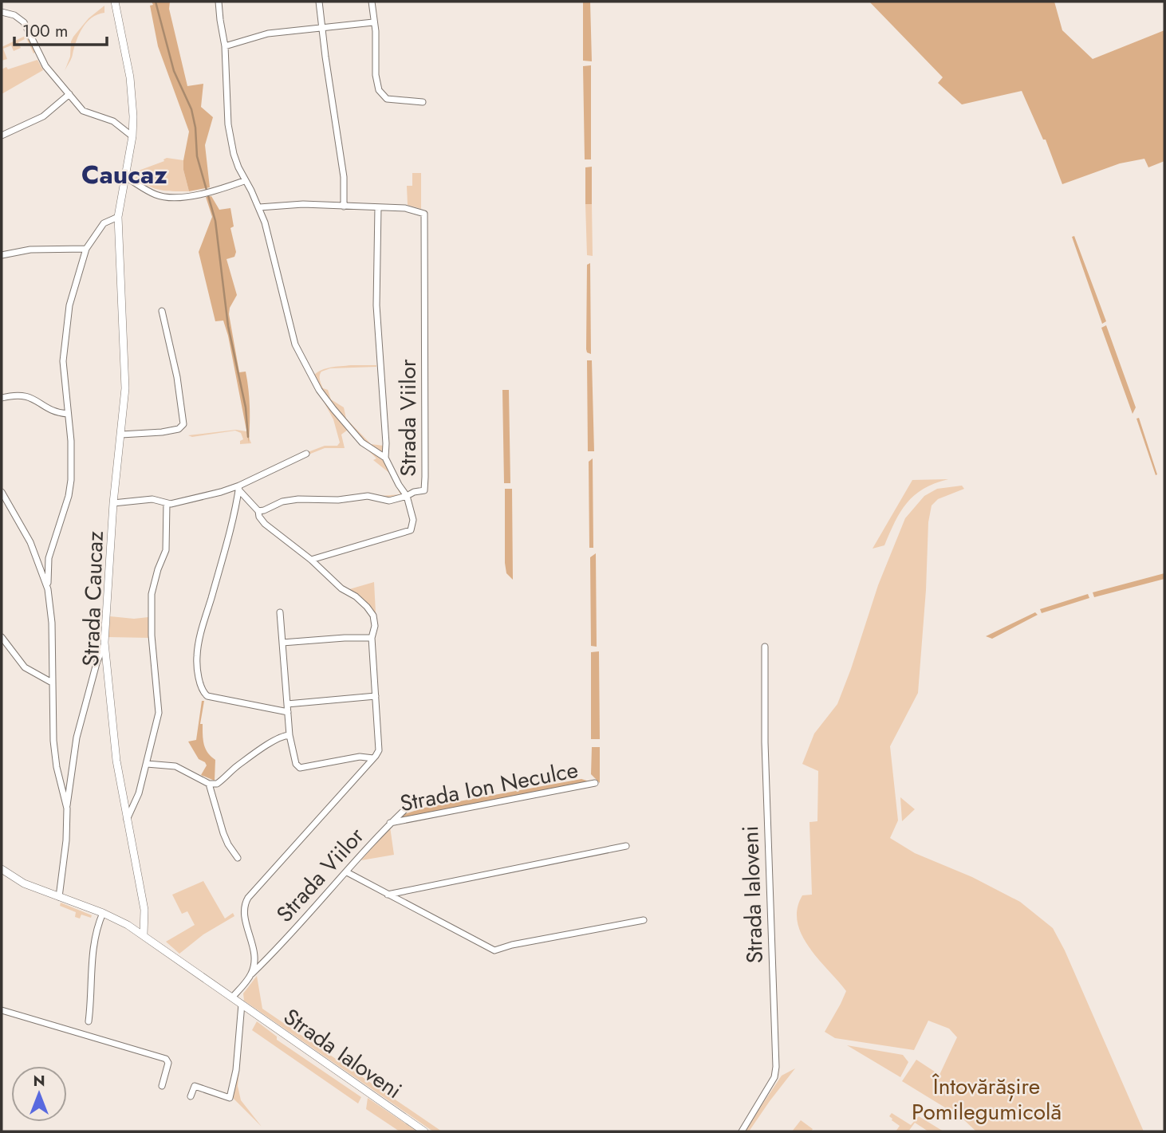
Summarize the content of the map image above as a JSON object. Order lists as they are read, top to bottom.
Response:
{
  "streets": {
    "street": [
      "Strada Viilor",
      "Strada Caucaz",
      "Strada Ion Neculce",
      "Strada Ialoveni"
    ]
  },
  "crossings": [
    ["Strada Viilor", "Strada Ion Neculce"]
  ],
  "districts": ["Caucaz"],
  "parks": ["Întovărășire Pomilegumicolă"],
  "scale_bar": "100 m",
  "north": "top"
}
